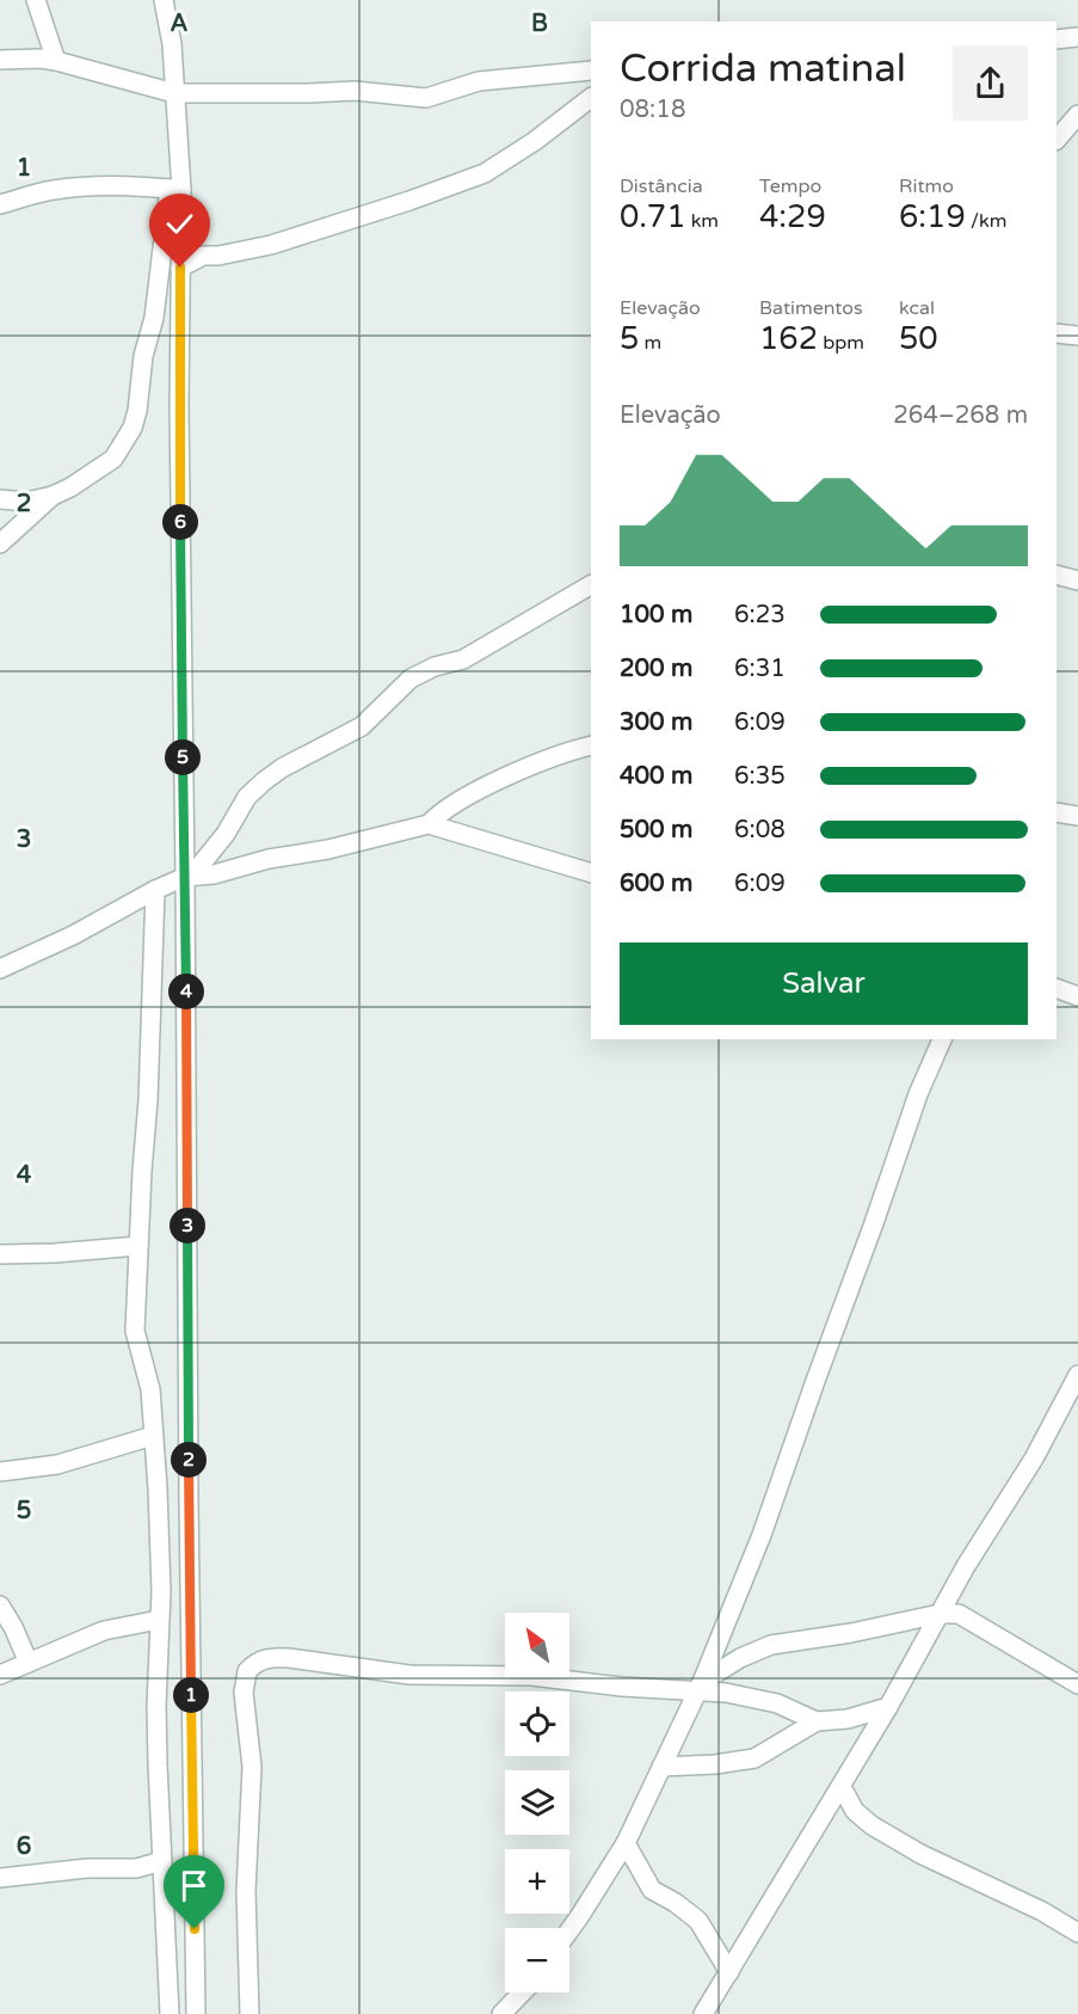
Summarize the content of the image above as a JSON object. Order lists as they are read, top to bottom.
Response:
{
  "north": "top left",
  "page": {
    "heading": ["Corrida matinal", "08:18"],
    "stats": [
      ["Distância", "0.71 km"],
      ["Tempo", "4:29"],
      ["Ritmo", "6:19 /km"],
      ["Elevação", "5 m"],
      ["Batimentos", "162 bpm"],
      ["kcal", "50"]
    ],
    "chart": ["Elevação", "264–268 m"],
    "pins": [
      "6",
      "5",
      "4",
      "3",
      "2",
      "1"
    ],
    "list": [
      {
        "name": "100 m",
        "note": "6:23"
      },
      {
        "name": "200 m",
        "note": "6:31"
      },
      {
        "name": "300 m",
        "note": "6:09"
      },
      {
        "name": "400 m",
        "note": "6:35"
      },
      {
        "name": "500 m",
        "note": "6:08"
      },
      {
        "name": "600 m",
        "note": "6:09"
      }
    ],
    "buttons": "Salvar",
    "map_buttons": ["+", "−"]
  },
  "grid": {
    "columns": ["A", "B"],
    "rows": [
      "1",
      "2",
      "3",
      "4",
      "5",
      "6"
    ]
  }
}
